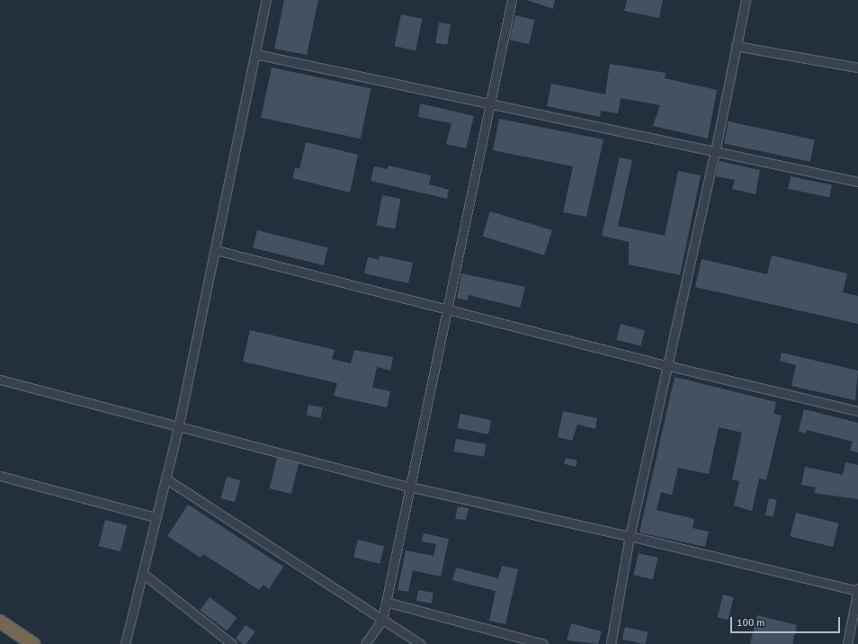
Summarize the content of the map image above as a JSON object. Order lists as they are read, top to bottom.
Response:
{
  "scale_bar": "100 m"
}
